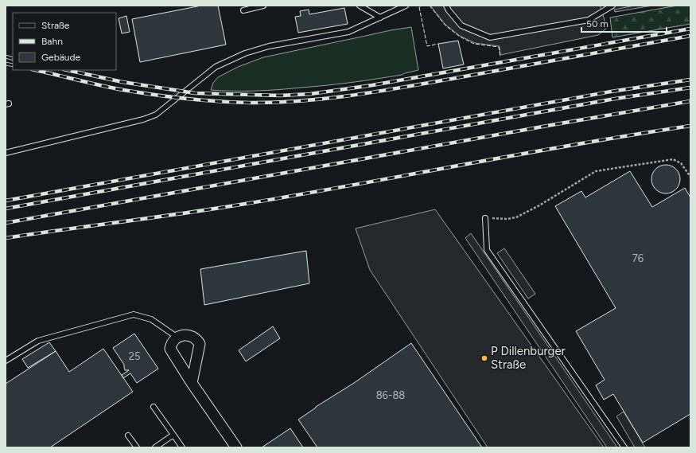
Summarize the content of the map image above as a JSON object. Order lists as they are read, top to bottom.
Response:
{
  "places": ["P Dillenburger Straße"],
  "house_numbers": ["76", "25", "86-88"],
  "legend": ["Straße", "Bahn", "Gebäude"],
  "scale_bar": "50 m"
}
